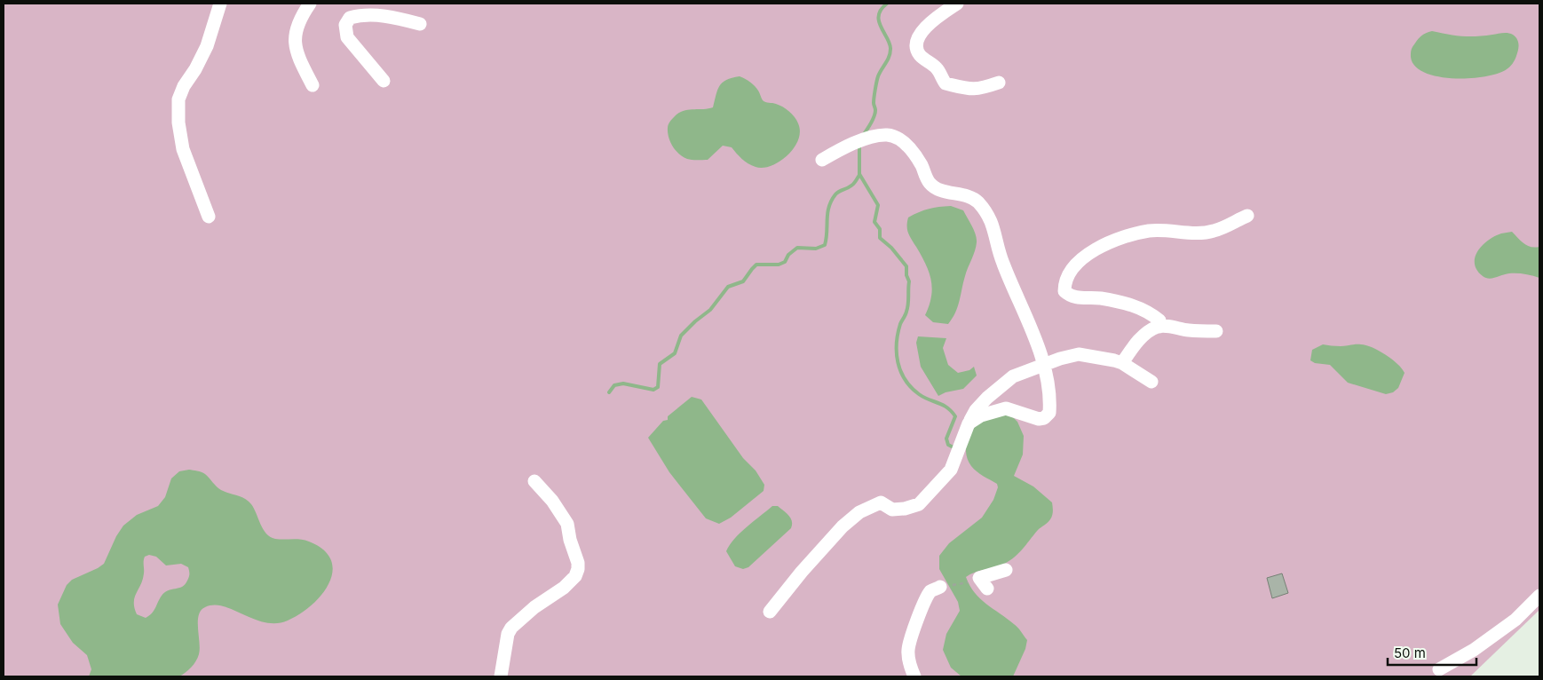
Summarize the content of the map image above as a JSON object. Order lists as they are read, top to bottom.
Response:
{
  "scale_bar": "50 m"
}
